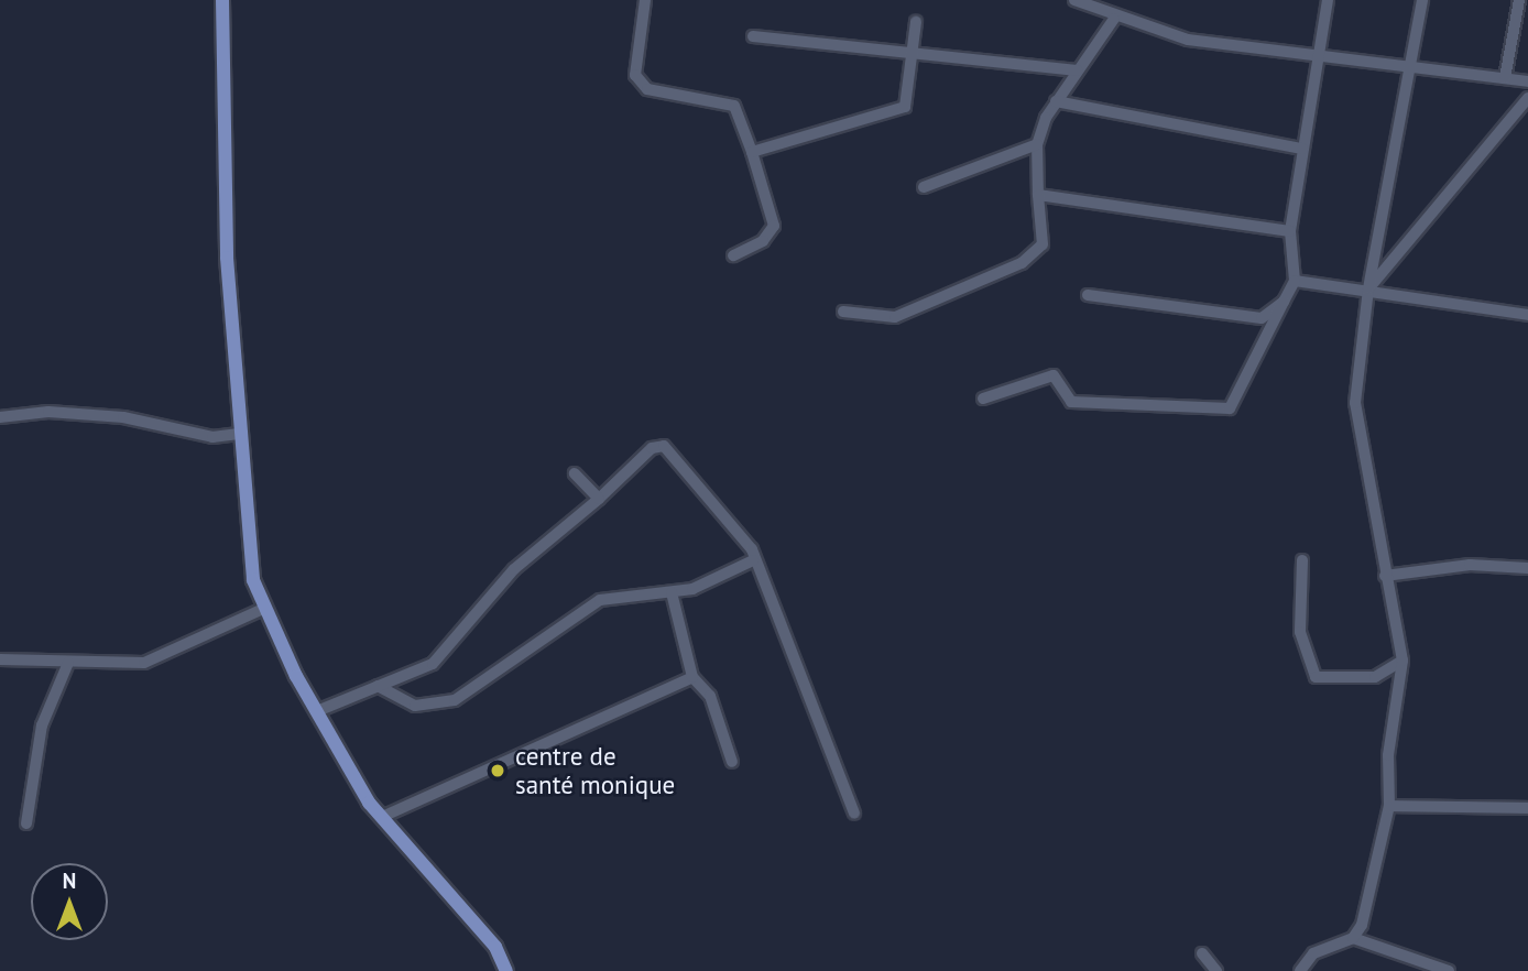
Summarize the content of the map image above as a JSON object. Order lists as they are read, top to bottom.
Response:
{
  "places": ["centre de santé monique"],
  "north": "top"
}
